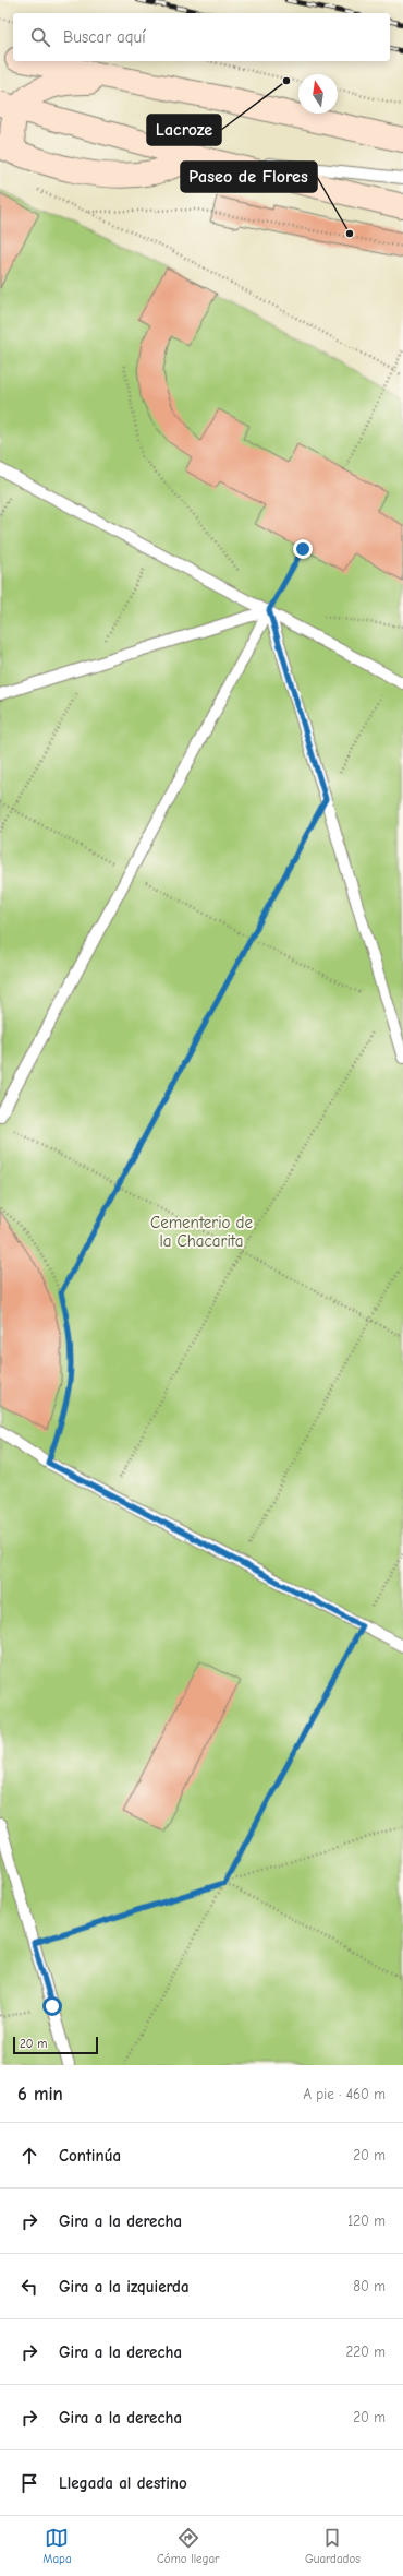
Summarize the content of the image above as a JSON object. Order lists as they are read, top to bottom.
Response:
{
  "parks": ["Cementerio de la Chacarita"],
  "places": ["Lacroze", "Paseo de Flores"],
  "scale_bar": "20 m",
  "north": "top",
  "page": {
    "search": "Buscar aquí",
    "scale": "20 m",
    "heading": ["6 min", "A pie · 460 m"],
    "list": [
      ["Continúa", "20 m"],
      ["Gira a la derecha", "120 m"],
      ["Gira a la izquierda", "80 m"],
      ["Gira a la derecha", "220 m"],
      ["Gira a la derecha", "20 m"],
      "Llegada al destino"
    ],
    "nav": ["Mapa", "Cómo llegar", "Guardados"]
  }
}
